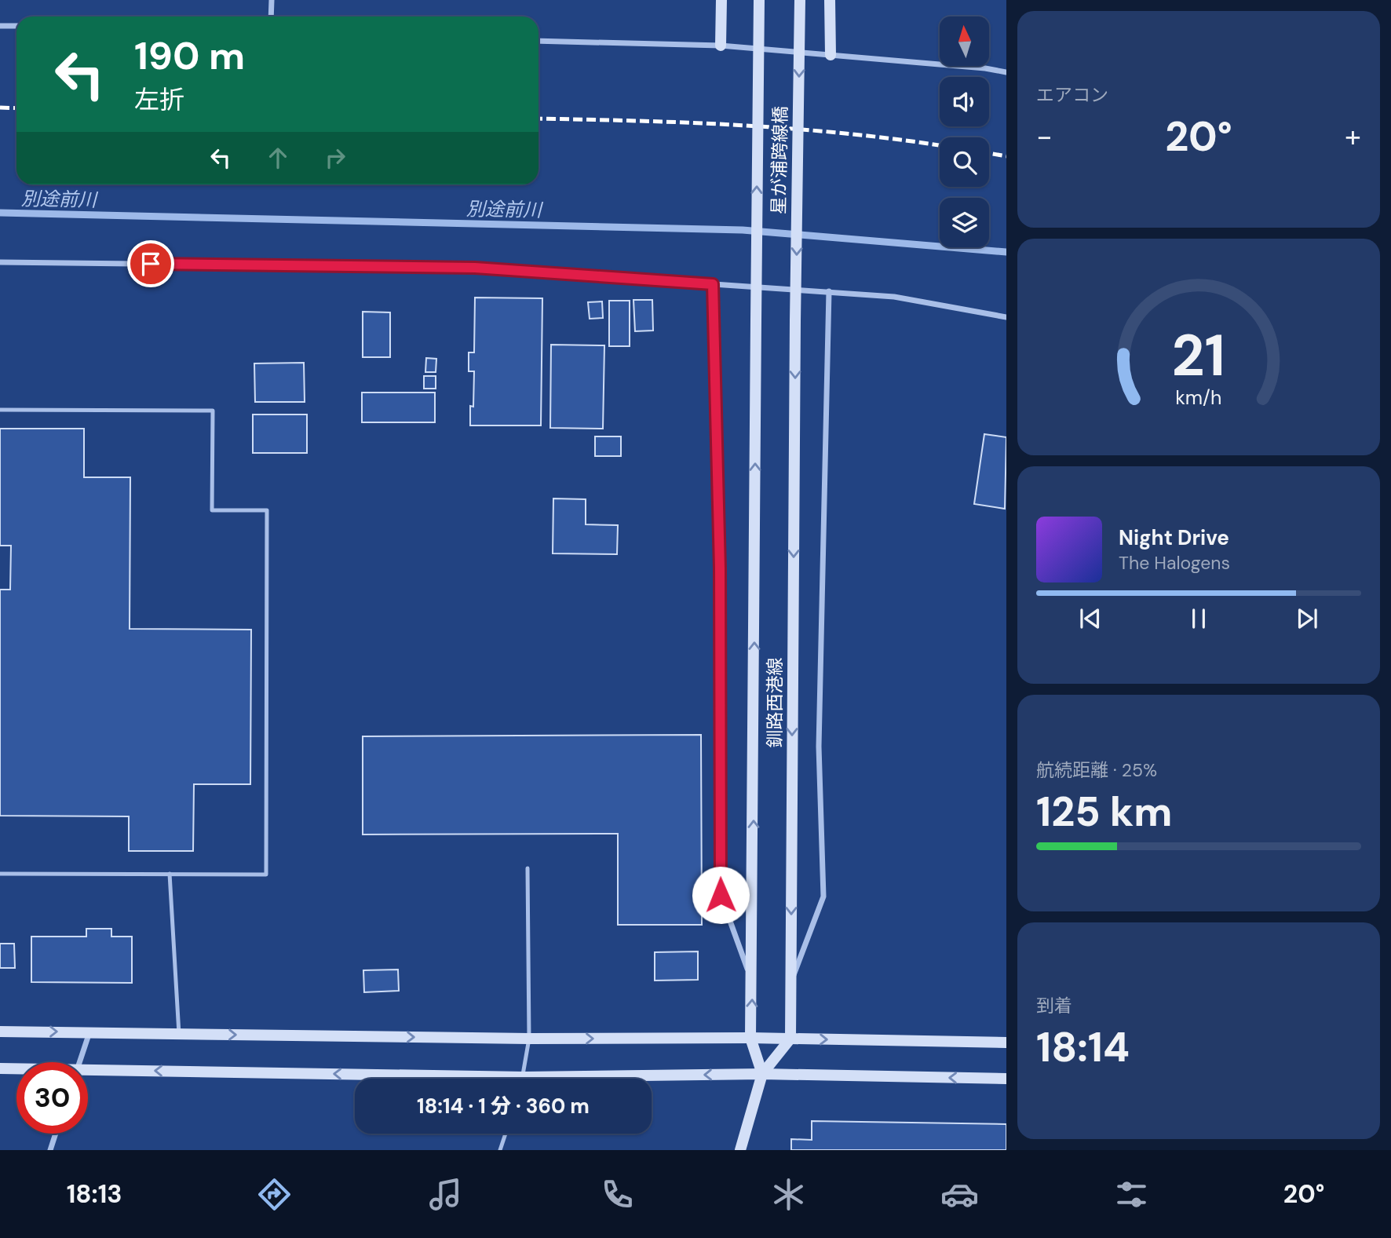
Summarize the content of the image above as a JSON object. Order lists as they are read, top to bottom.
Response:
{
  "streets": {
    "main road": ["星が浦跨線橋", "釧路西港線"]
  },
  "crossings": [
    ["星が浦跨線橋", "釧路西港線"]
  ],
  "water": ["別途前川"],
  "north": "top",
  "page": {
    "tile": [
      "エアコン",
      ["航続距離 · 25%", "125 km"],
      ["到着", "18:14"]
    ],
    "turn": ["190 m", "左折"],
    "heat": ["−", "20°", "+"],
    "song": ["Night Drive", "The Halogens"],
    "limit": "30",
    "trip": "18:14 · 1 分 · 360 m",
    "tabs": ["18:13", "20°"],
    "gauge": ["21", "km/h"]
  }
}
